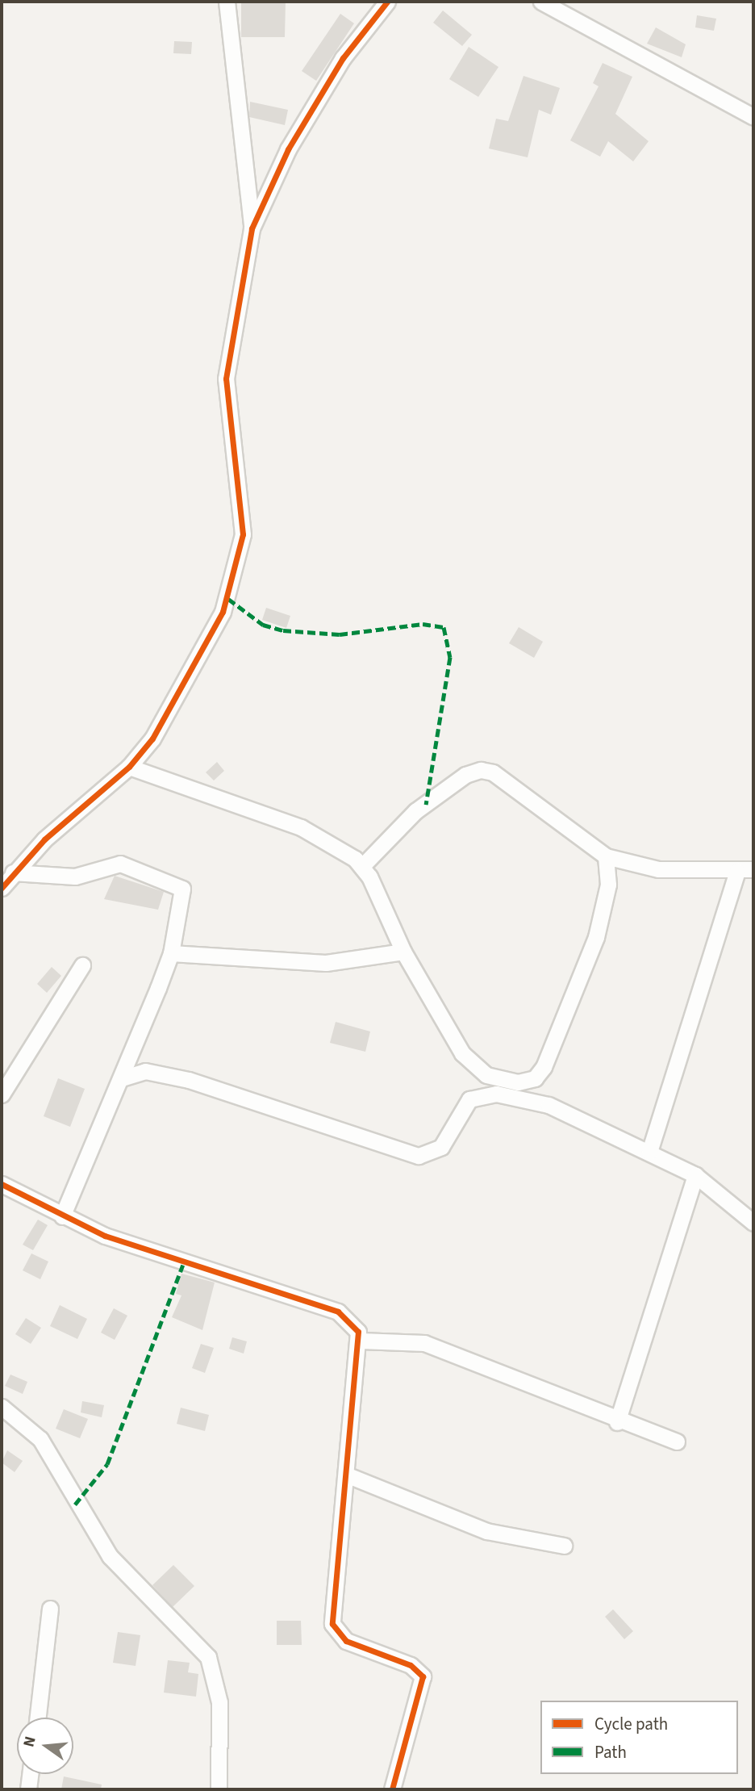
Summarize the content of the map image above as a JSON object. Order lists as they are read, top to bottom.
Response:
{
  "legend": ["Cycle path", "Path"],
  "north": "left"
}
